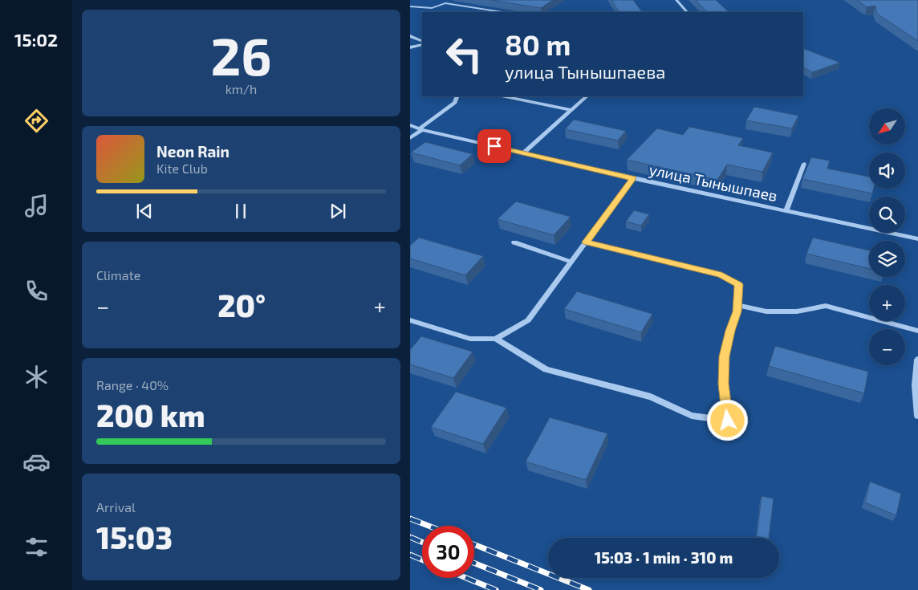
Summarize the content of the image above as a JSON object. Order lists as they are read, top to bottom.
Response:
{
  "streets": {
    "street": ["улица Тынышпаев"]
  },
  "north": "bottom left",
  "page": {
    "tabs": "15:02",
    "tile": [
      ["26", "km/h"],
      "Climate",
      ["Range · 40%", "200 km"],
      ["Arrival", "15:03"]
    ],
    "turn": ["80 m", "улица Тынышпаева"],
    "map_buttons": ["+", "−"],
    "song": ["Neon Rain", "Kite Club"],
    "heat": ["−", "20°", "+"],
    "limit": "30",
    "trip": "15:03 · 1 min · 310 m"
  }
}
